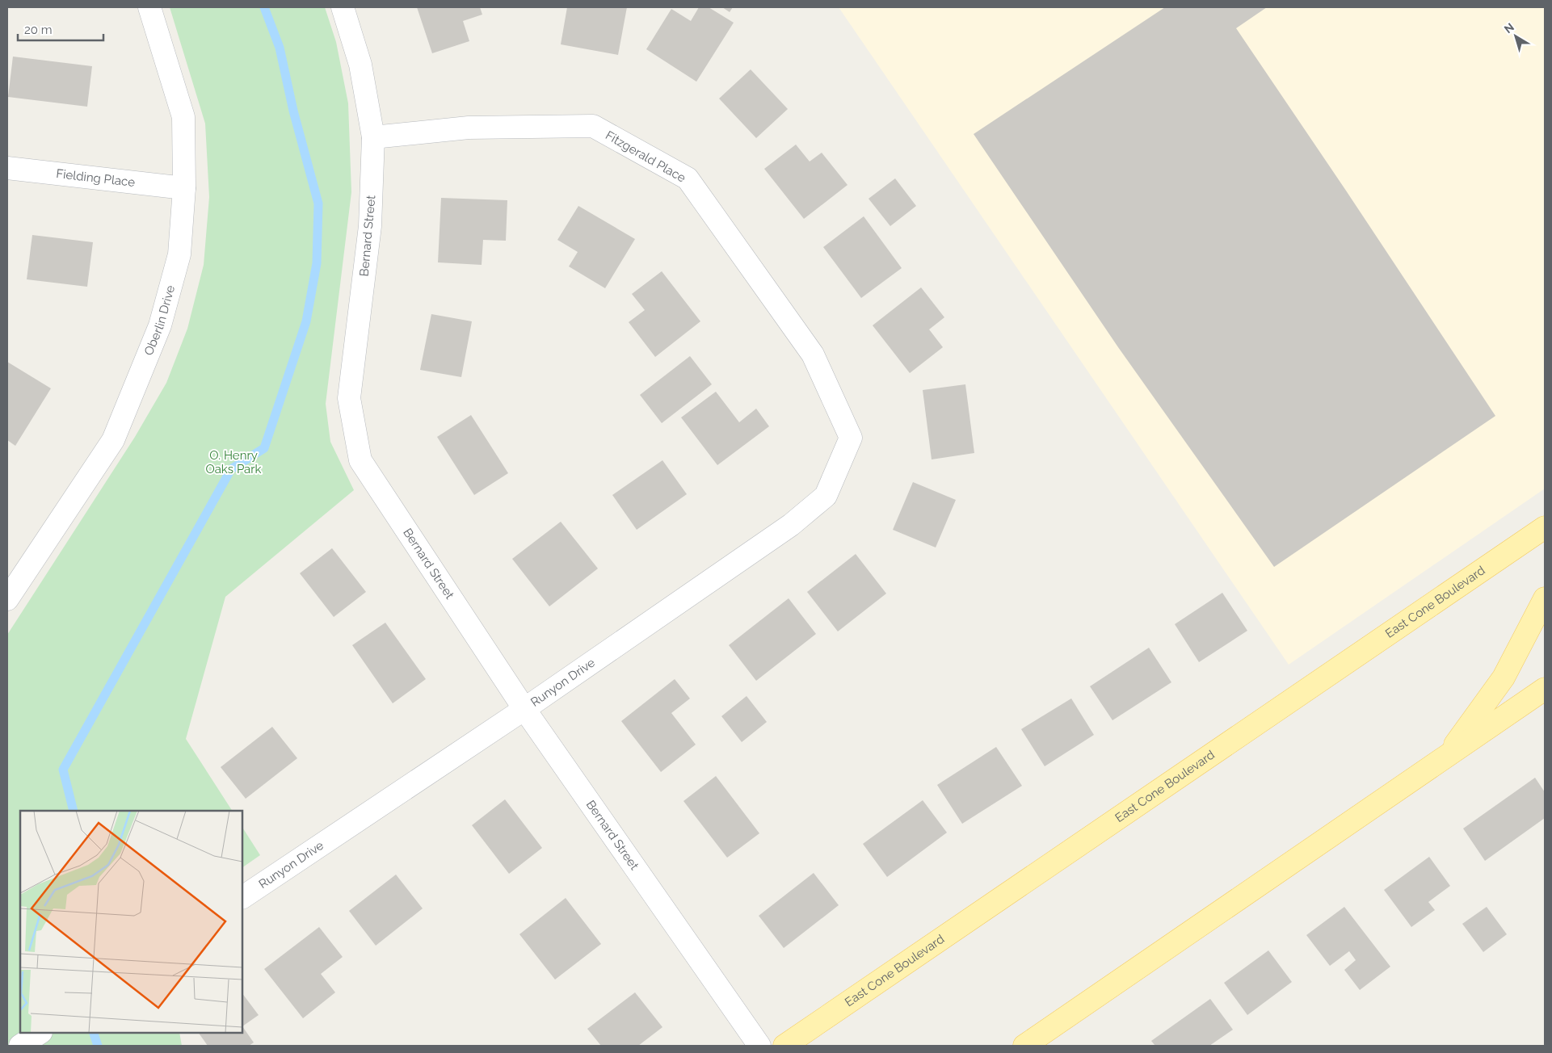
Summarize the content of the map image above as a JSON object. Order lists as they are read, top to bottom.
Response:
{
  "streets": {
    "main road": ["East Cone Boulevard"],
    "street": [
      "Fitzgerald Place",
      "Fielding Place",
      "Bernard Street",
      "Oberlin Drive",
      "Runyon Drive"
    ]
  },
  "crossings": [
    ["Fitzgerald Place", "Bernard Street"],
    ["Fitzgerald Place", "Runyon Drive"],
    ["Fielding Place", "Oberlin Drive"],
    ["Bernard Street", "Runyon Drive"]
  ],
  "parks": ["O. Henry Oaks Park"],
  "scale_bar": "20 m",
  "north": "top left"
}
